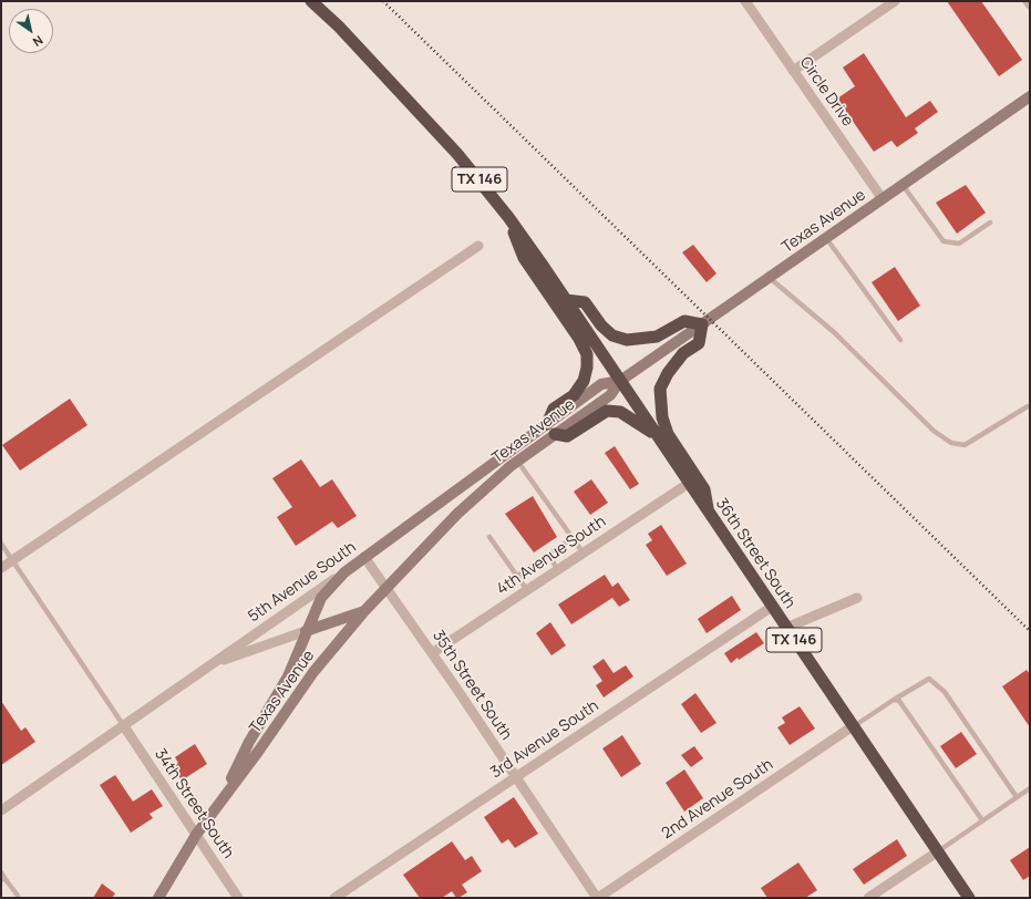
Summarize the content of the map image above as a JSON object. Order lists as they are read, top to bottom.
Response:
{
  "streets": {
    "highway": ["TX 146", "36th Street South"],
    "main road": ["Texas Avenue", "5th Avenue South"],
    "street": [
      "Circle Drive",
      "4th Avenue South",
      "35th Street South",
      "3rd Avenue South",
      "2nd Avenue South",
      "34th Street South"
    ]
  },
  "crossings": [
    ["Circle Drive", "Texas Avenue"],
    ["TX 146", "Texas Avenue"],
    ["TX 146", "36th Street South"],
    ["TX 146", "5th Avenue South"],
    ["Texas Avenue", "36th Street South"],
    ["Texas Avenue", "5th Avenue South"],
    ["Texas Avenue", "35th Street South"],
    ["Texas Avenue", "34th Street South"],
    ["36th Street South", "4th Avenue South"],
    ["36th Street South", "5th Avenue South"],
    ["36th Street South", "3rd Avenue South"],
    ["36th Street South", "2nd Avenue South"],
    ["4th Avenue South", "35th Street South"],
    ["5th Avenue South", "35th Street South"],
    ["5th Avenue South", "34th Street South"],
    ["35th Street South", "3rd Avenue South"],
    ["35th Street South", "2nd Avenue South"]
  ],
  "north": "bottom right"
}
